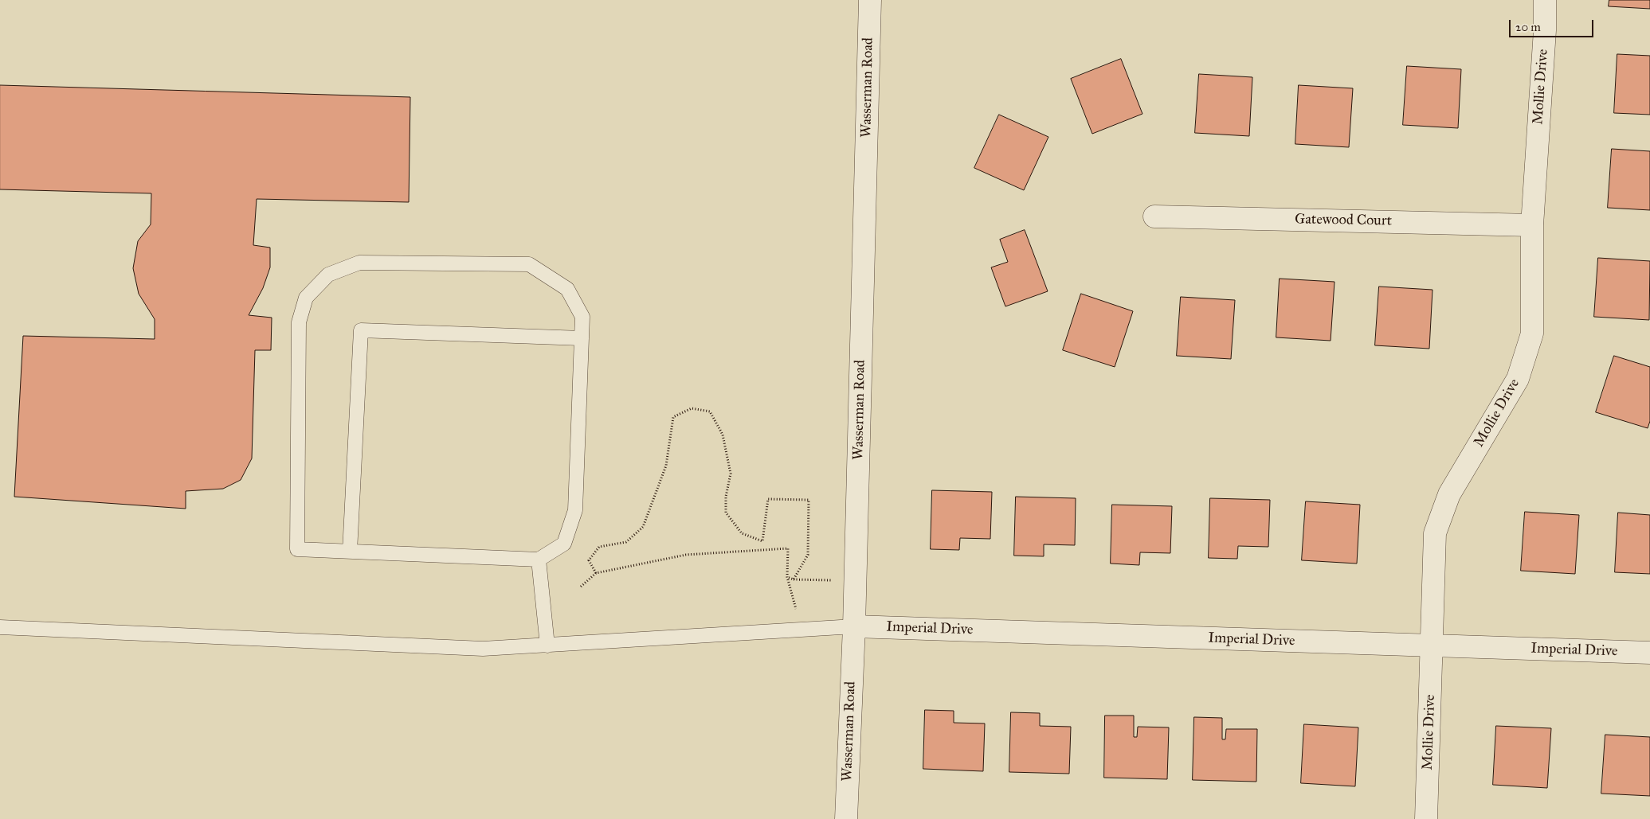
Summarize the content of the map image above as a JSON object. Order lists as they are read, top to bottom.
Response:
{
  "streets": {
    "street": [
      "Mollie Drive",
      "Wasserman Road",
      "Gatewood Court",
      "Imperial Drive"
    ]
  },
  "crossings": [
    ["Mollie Drive", "Gatewood Court"],
    ["Mollie Drive", "Imperial Drive"],
    ["Wasserman Road", "Imperial Drive"]
  ],
  "scale_bar": "20 m"
}
